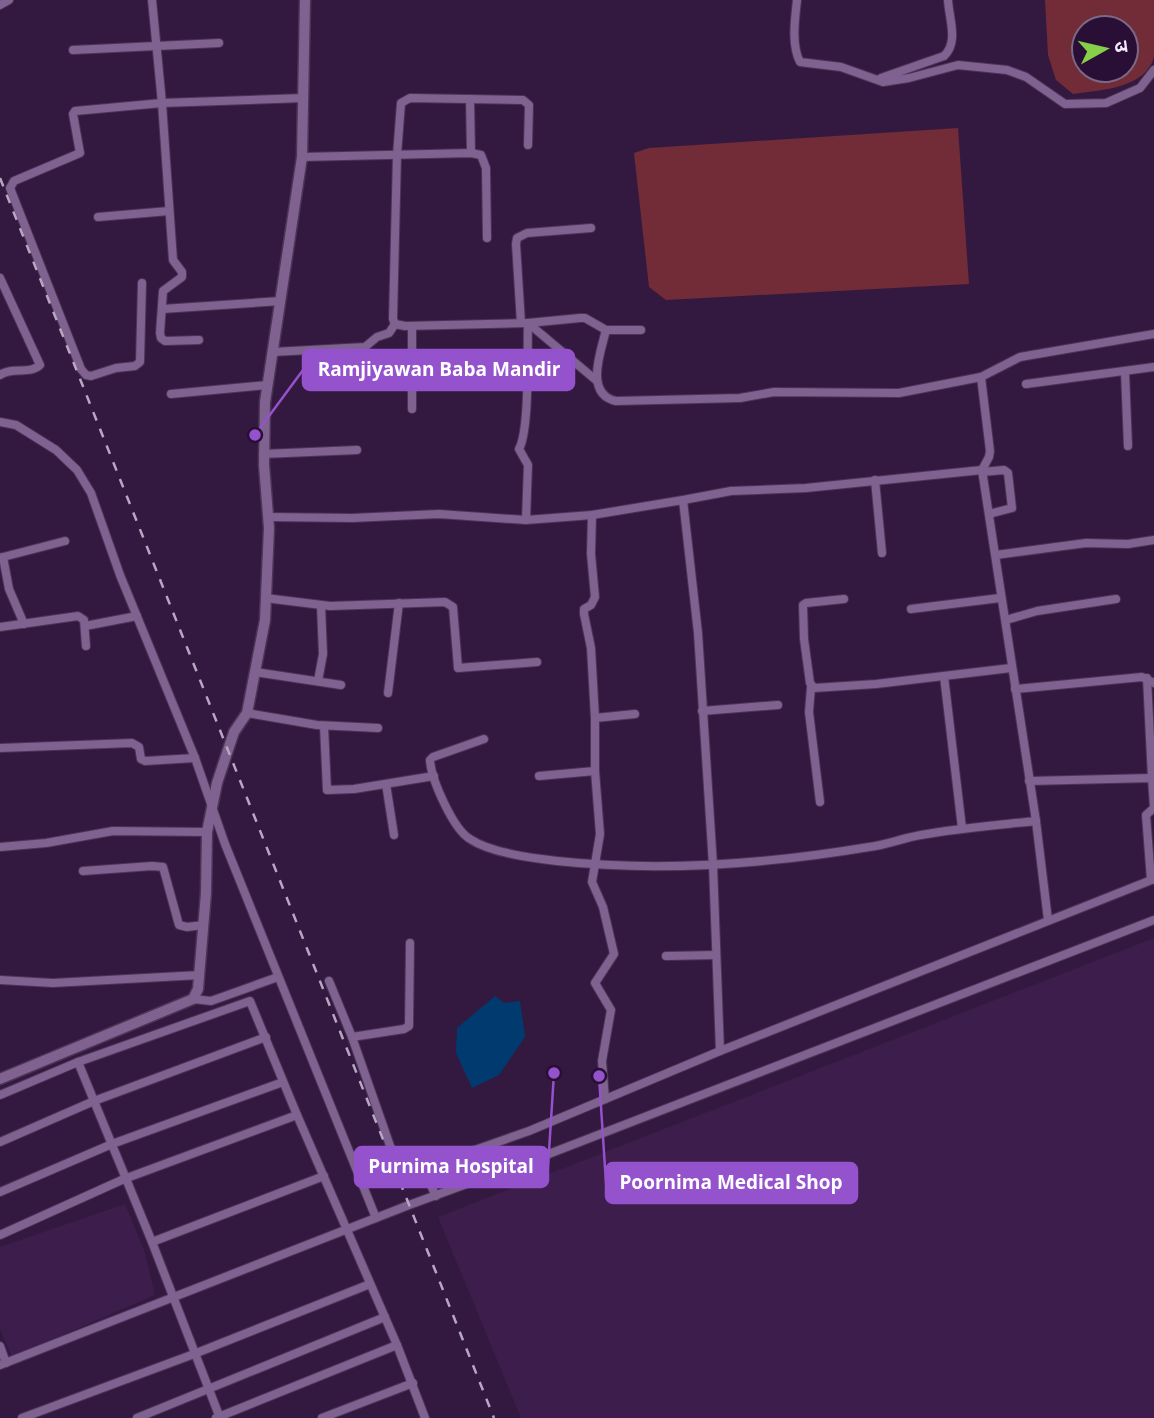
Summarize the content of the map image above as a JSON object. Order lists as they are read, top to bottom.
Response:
{
  "places": ["Ramjiyawan Baba Mandir", "Purnima Hospital", "Poornima Medical Shop"],
  "north": "right"
}
